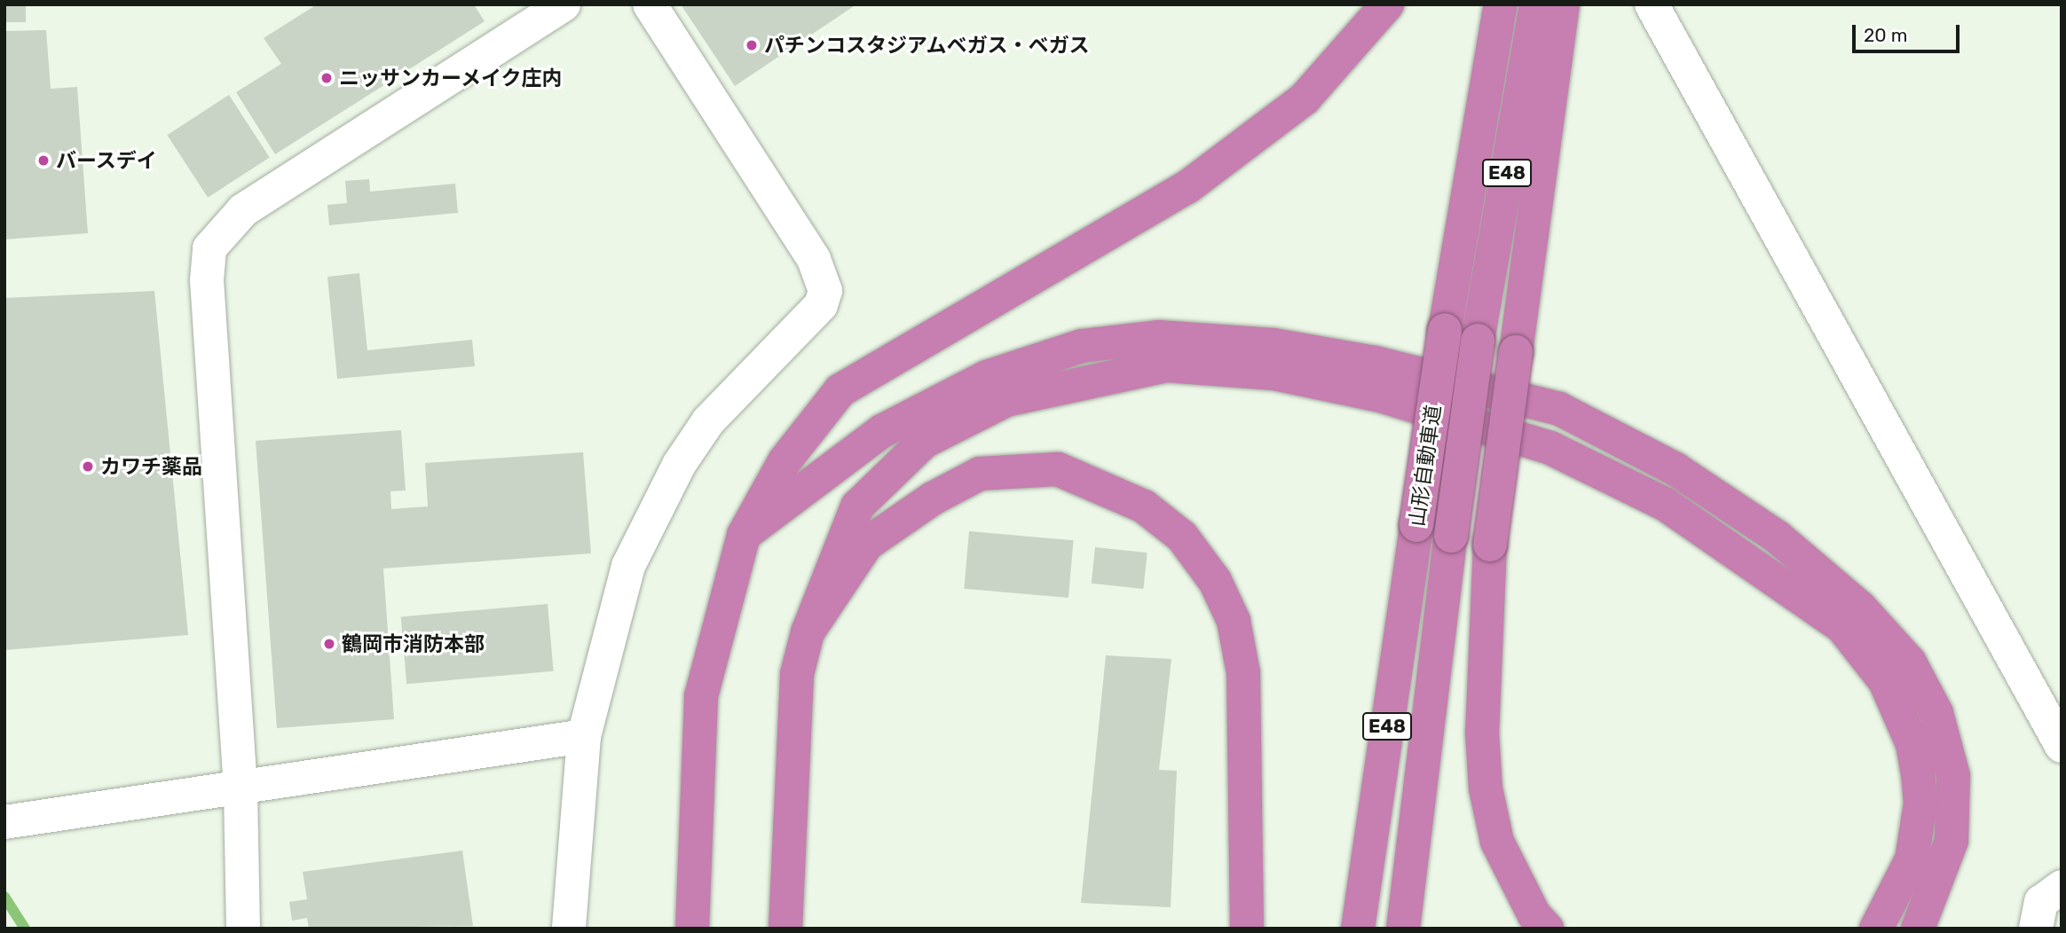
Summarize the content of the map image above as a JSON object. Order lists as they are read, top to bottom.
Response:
{
  "streets": {
    "highway": ["E48", "山形自動車道"]
  },
  "places": [
    "パチンコスタジアムベガス・ベガス",
    "ニッサンカーメイク庄内",
    "バースデイ",
    "カワチ薬品",
    "鶴岡市消防本部"
  ],
  "scale_bar": "20 m"
}
